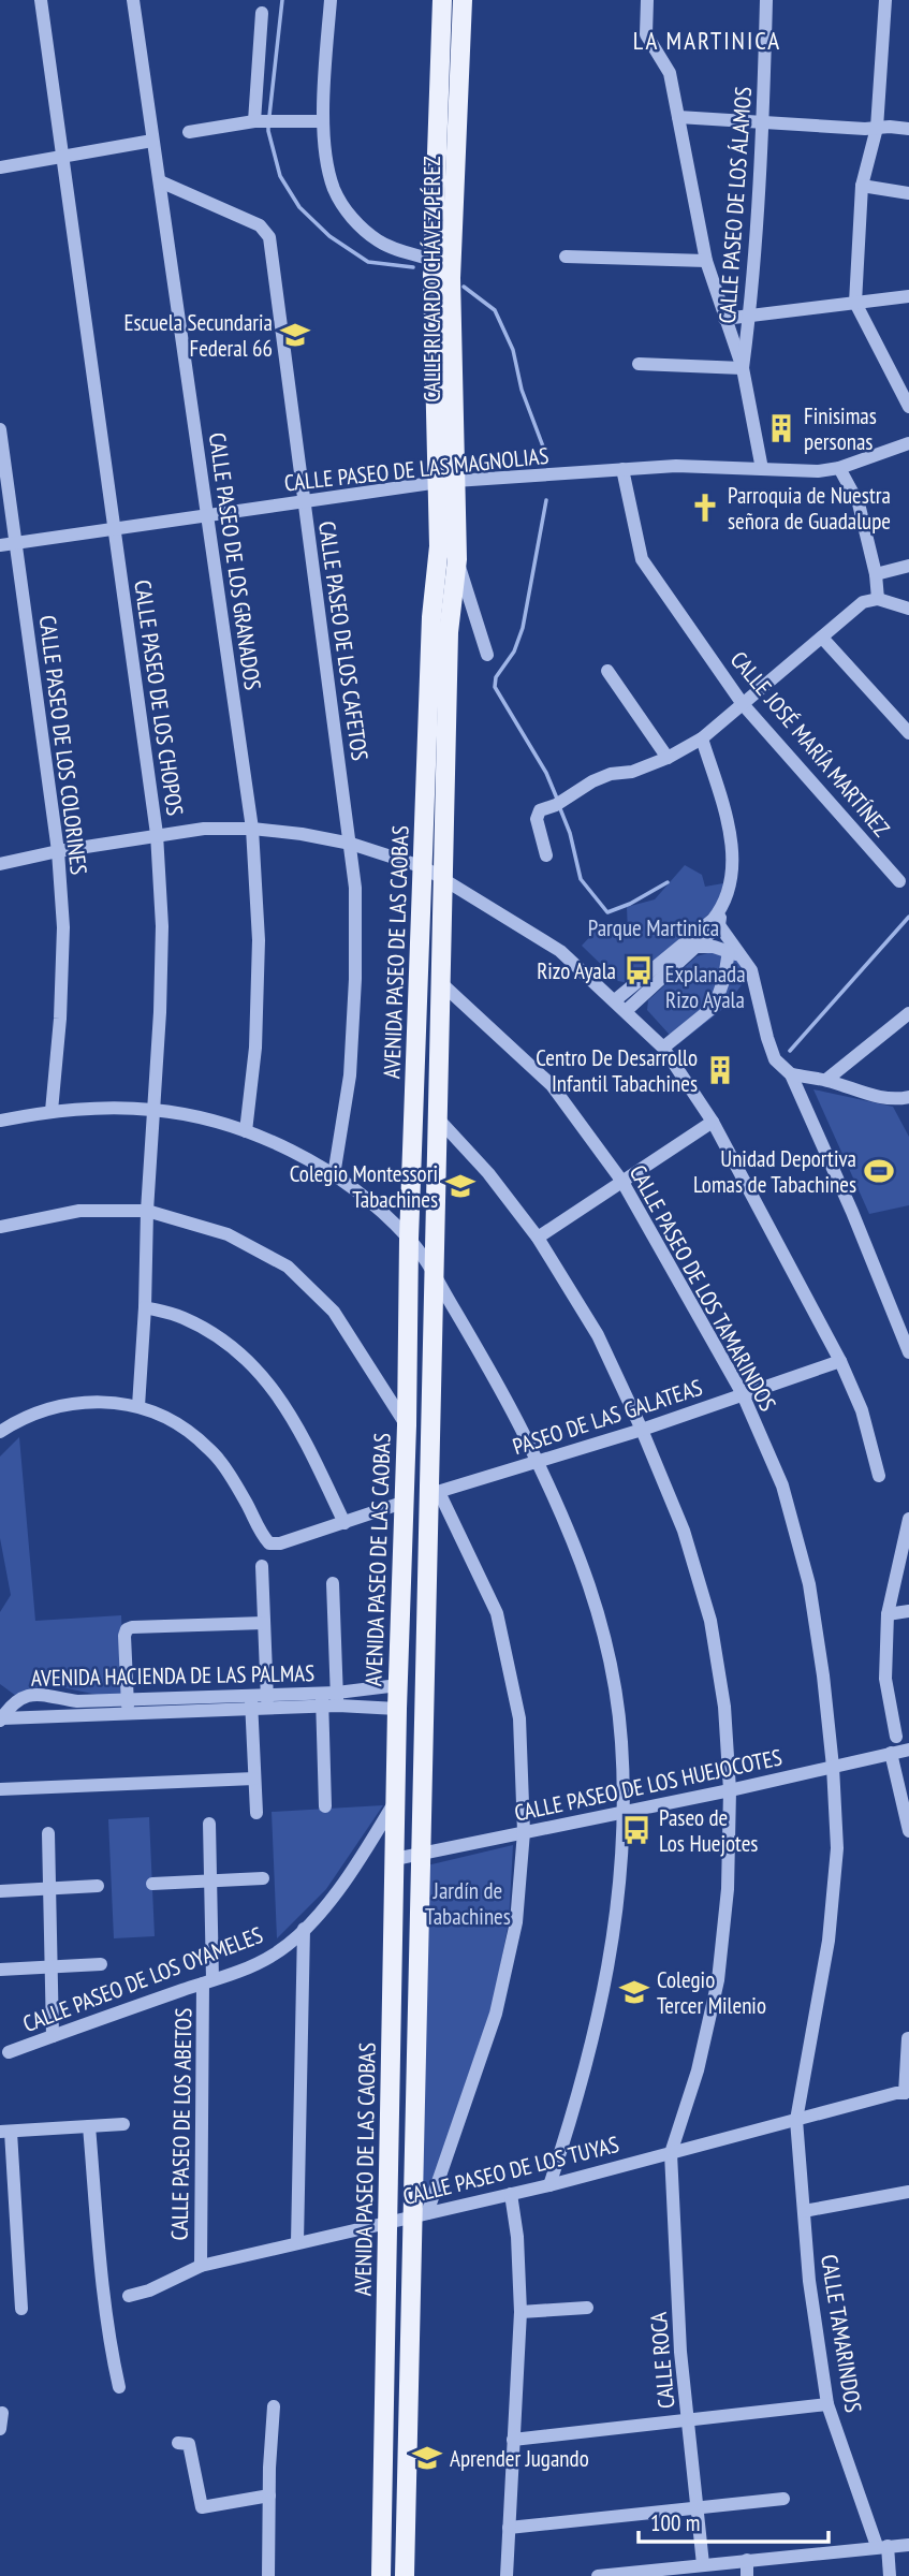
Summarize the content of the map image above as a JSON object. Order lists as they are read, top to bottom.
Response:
{
  "streets": {
    "main road": ["CALLE RICARDO CHÁVEZ PÉREZ", "AVENIDA PASEO DE LAS CAOBAS"],
    "street": [
      "CALLE PASEO DE LOS ÁLAMOS",
      "CALLE PASEO DE LAS MAGNOLIAS",
      "CALLE PASEO DE LOS GRANADOS",
      "CALLE PASEO DE LOS CAFETOS",
      "CALLE PASEO DE LOS CHOPOS",
      "CALLE JOSÉ MARÍA MARTÍNEZ",
      "CALLE PASEO DE LOS COLORINES",
      "CALLE PASEO DE LOS TAMARINDOS",
      "PASEO DE LAS GALATEAS",
      "AVENIDA HACIENDA DE LAS PALMAS",
      "CALLE PASEO DE LOS HUEJOCOTES",
      "CALLE PASEO DE LOS OYAMELES",
      "CALLE PASEO DE LOS ABETOS",
      "CALLE PASEO DE LOS TUYAS",
      "CALLE TAMARINDOS",
      "CALLE ROCA"
    ]
  },
  "crossings": [
    ["CALLE RICARDO CHÁVEZ PÉREZ", "CALLE PASEO DE LAS MAGNOLIAS"],
    ["CALLE RICARDO CHÁVEZ PÉREZ", "AVENIDA PASEO DE LAS CAOBAS"],
    ["CALLE PASEO DE LAS MAGNOLIAS", "CALLE PASEO DE LOS GRANADOS"],
    ["CALLE PASEO DE LAS MAGNOLIAS", "CALLE PASEO DE LOS CAFETOS"],
    ["CALLE PASEO DE LAS MAGNOLIAS", "CALLE PASEO DE LOS CHOPOS"],
    ["CALLE PASEO DE LAS MAGNOLIAS", "CALLE JOSÉ MARÍA MARTÍNEZ"],
    ["CALLE PASEO DE LAS MAGNOLIAS", "CALLE PASEO DE LOS COLORINES"],
    ["CALLE PASEO DE LOS GRANADOS", "CALLE PASEO DE LOS CAFETOS"],
    ["AVENIDA PASEO DE LAS CAOBAS", "CALLE PASEO DE LOS TAMARINDOS"],
    ["AVENIDA PASEO DE LAS CAOBAS", "PASEO DE LAS GALATEAS"],
    ["AVENIDA PASEO DE LAS CAOBAS", "AVENIDA HACIENDA DE LAS PALMAS"],
    ["AVENIDA PASEO DE LAS CAOBAS", "CALLE PASEO DE LOS HUEJOCOTES"],
    ["AVENIDA PASEO DE LAS CAOBAS", "CALLE PASEO DE LOS OYAMELES"],
    ["AVENIDA PASEO DE LAS CAOBAS", "CALLE PASEO DE LOS TUYAS"],
    ["CALLE PASEO DE LOS TAMARINDOS", "PASEO DE LAS GALATEAS"],
    ["CALLE PASEO DE LOS TAMARINDOS", "CALLE PASEO DE LOS HUEJOCOTES"],
    ["CALLE PASEO DE LOS TAMARINDOS", "CALLE PASEO DE LOS TUYAS"],
    ["CALLE PASEO DE LOS TAMARINDOS", "CALLE TAMARINDOS"],
    ["CALLE PASEO DE LOS OYAMELES", "CALLE PASEO DE LOS ABETOS"],
    ["CALLE PASEO DE LOS ABETOS", "CALLE PASEO DE LOS TUYAS"],
    ["CALLE PASEO DE LOS TUYAS", "CALLE TAMARINDOS"],
    ["CALLE PASEO DE LOS TUYAS", "CALLE ROCA"]
  ],
  "districts": ["LA MARTINICA"],
  "parks": ["Parque Martinica", "Explanada Rizo Ayala", "Jardín de Tabachines"],
  "places": {
    "school or university": [
      "Escuela Secundaria Federal 66",
      "Colegio Montessori Tabachines",
      "Colegio Tercer Milenio",
      "Aprender Jugando"
    ],
    "building": ["Finisimas personas", "Centro De Desarrollo Infantil Tabachines"],
    "church": ["Parroquia de Nuestra señora de Guadalupe"],
    "bus stop": ["Rizo Ayala", "Paseo de Los Huejotes"],
    "sports": ["Unidad Deportiva Lomas de Tabachines"]
  },
  "scale_bar": "100 m"
}
